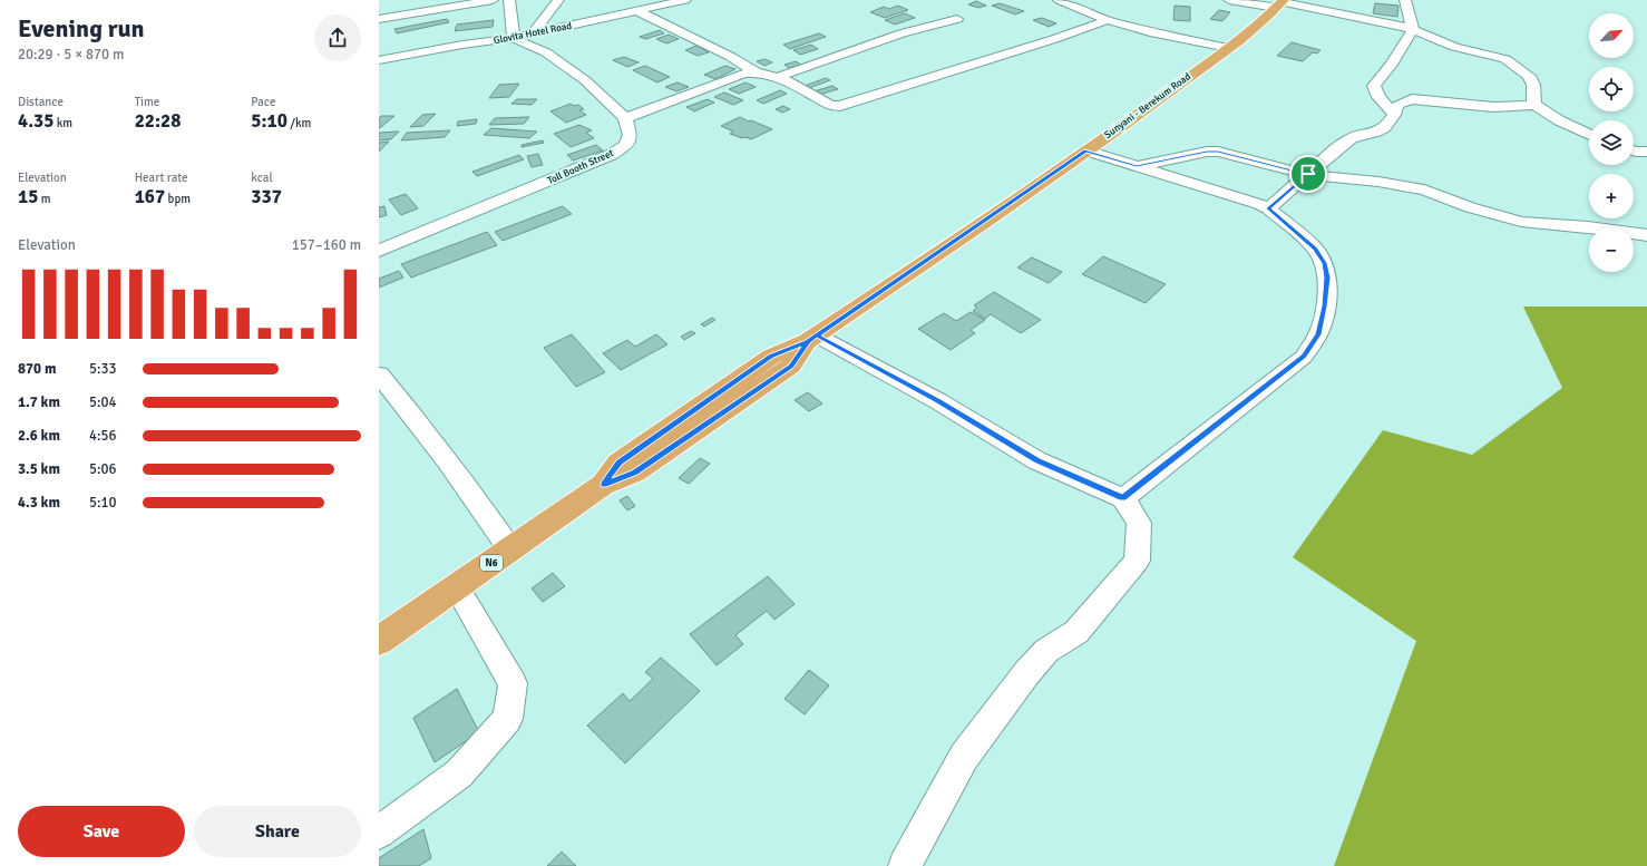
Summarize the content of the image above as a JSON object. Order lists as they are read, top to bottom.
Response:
{
  "streets": {
    "main road": ["Sunyani - Berekum Road", "N6"],
    "street": ["Glovita Hotel Road", "Toll Booth Street"]
  },
  "north": "top right",
  "page": {
    "heading": ["Evening run", "20:29 · 5 × 870 m"],
    "map_buttons": ["+", "−"],
    "stats": [
      ["Distance", "4.35 km"],
      ["Time", "22:28"],
      ["Pace", "5:10 /km"],
      ["Elevation", "15 m"],
      ["Heart rate", "167 bpm"],
      ["kcal", "337"]
    ],
    "chart": ["Elevation", "157–160 m"],
    "list": [
      {
        "name": "870 m",
        "note": "5:33"
      },
      {
        "name": "1.7 km",
        "note": "5:04"
      },
      {
        "name": "2.6 km",
        "note": "4:56"
      },
      {
        "name": "3.5 km",
        "note": "5:06"
      },
      {
        "name": "4.3 km",
        "note": "5:10"
      }
    ],
    "buttons": ["Save", "Share"]
  }
}
